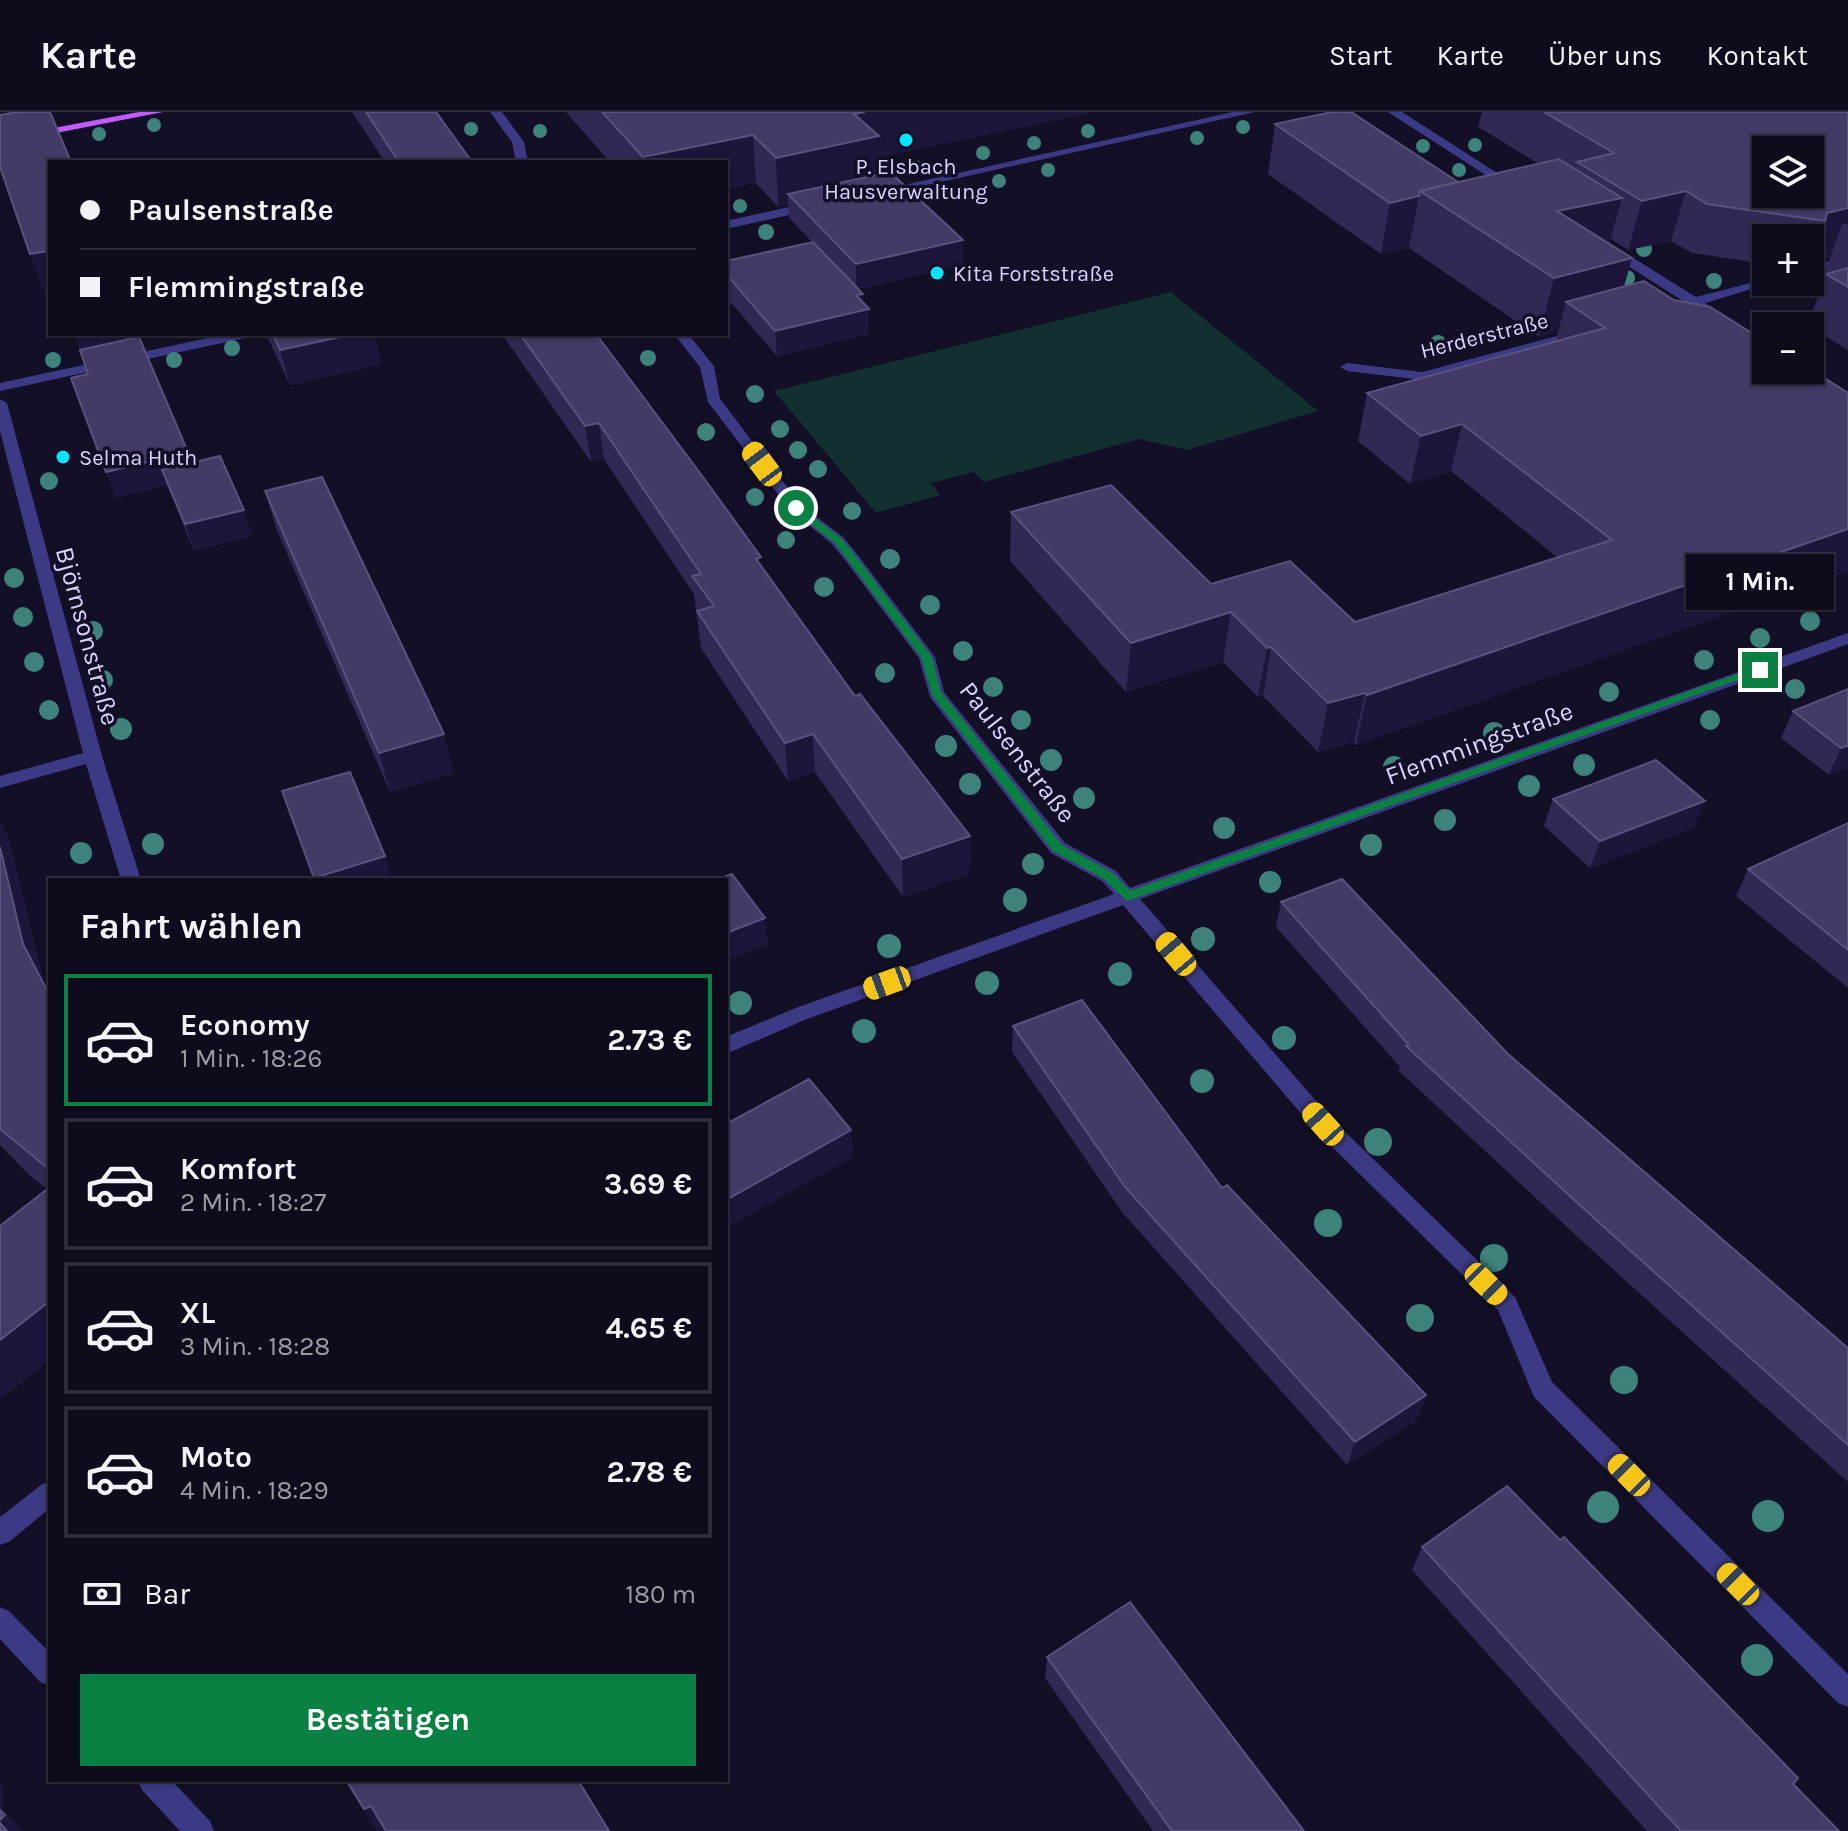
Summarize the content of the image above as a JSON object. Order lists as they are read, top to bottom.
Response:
{
  "streets": {
    "street": [
      "Herderstraße",
      "Björnsonstraße",
      "Flemmingstraße",
      "Paulsenstraße"
    ]
  },
  "crossings": [
    ["Flemmingstraße", "Paulsenstraße"]
  ],
  "places": ["P. Elsbach Hausverwaltung", "Kita Forststraße", "Selma Huth"],
  "page": {
    "header": "Karte",
    "nav": [
      "Start",
      "Karte",
      "Über uns",
      "Kontakt"
    ],
    "map_buttons": ["+", "−"],
    "banner": ["Paulsenstraße", "Flemmingstraße"],
    "bubble": "1 Min.",
    "heading": "Fahrt wählen",
    "list": [
      {
        "name": "Economy",
        "note": "1 Min. · 18:26",
        "value": "2.73 €"
      },
      {
        "name": "Komfort",
        "note": "2 Min. · 18:27",
        "value": "3.69 €"
      },
      {
        "name": "XL",
        "note": "3 Min. · 18:28",
        "value": "4.65 €"
      },
      {
        "name": "Moto",
        "note": "4 Min. · 18:29",
        "value": "2.78 €"
      }
    ],
    "pay": ["Bar", "180 m"],
    "buttons": "Bestätigen"
  }
}
